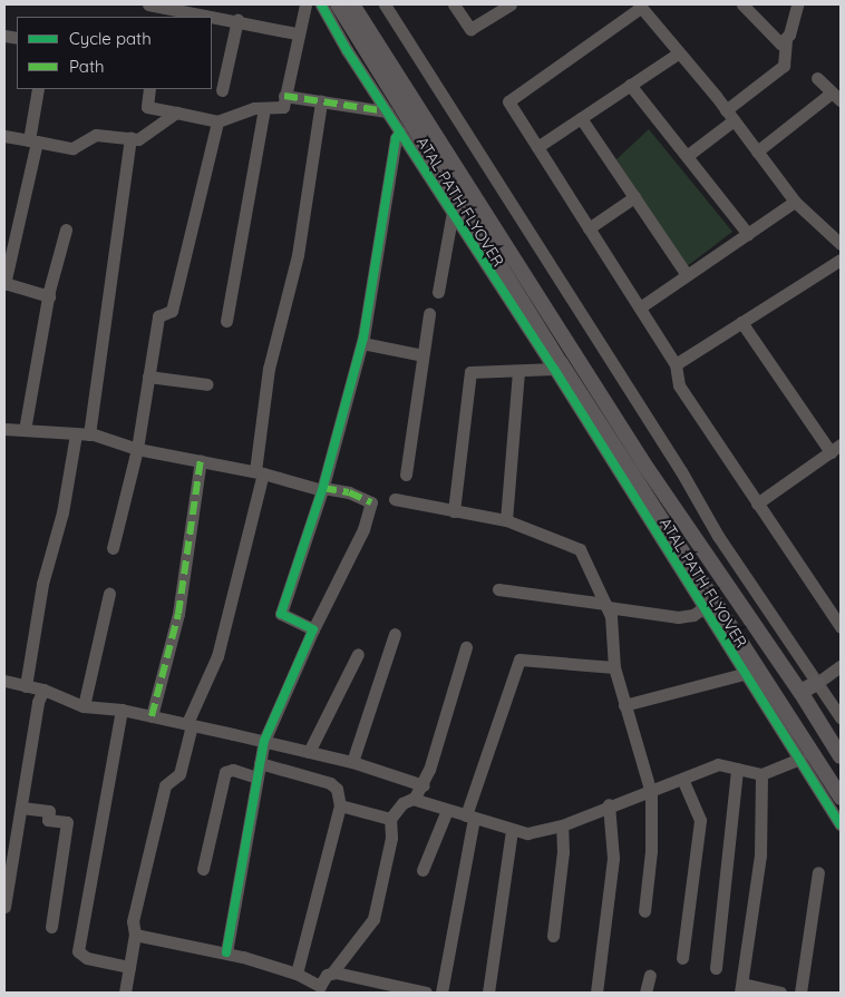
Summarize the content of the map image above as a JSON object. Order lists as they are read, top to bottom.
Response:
{
  "streets": {
    "main road": ["ATAL PATH FLYOVER"]
  },
  "legend": ["Cycle path", "Path"]
}
